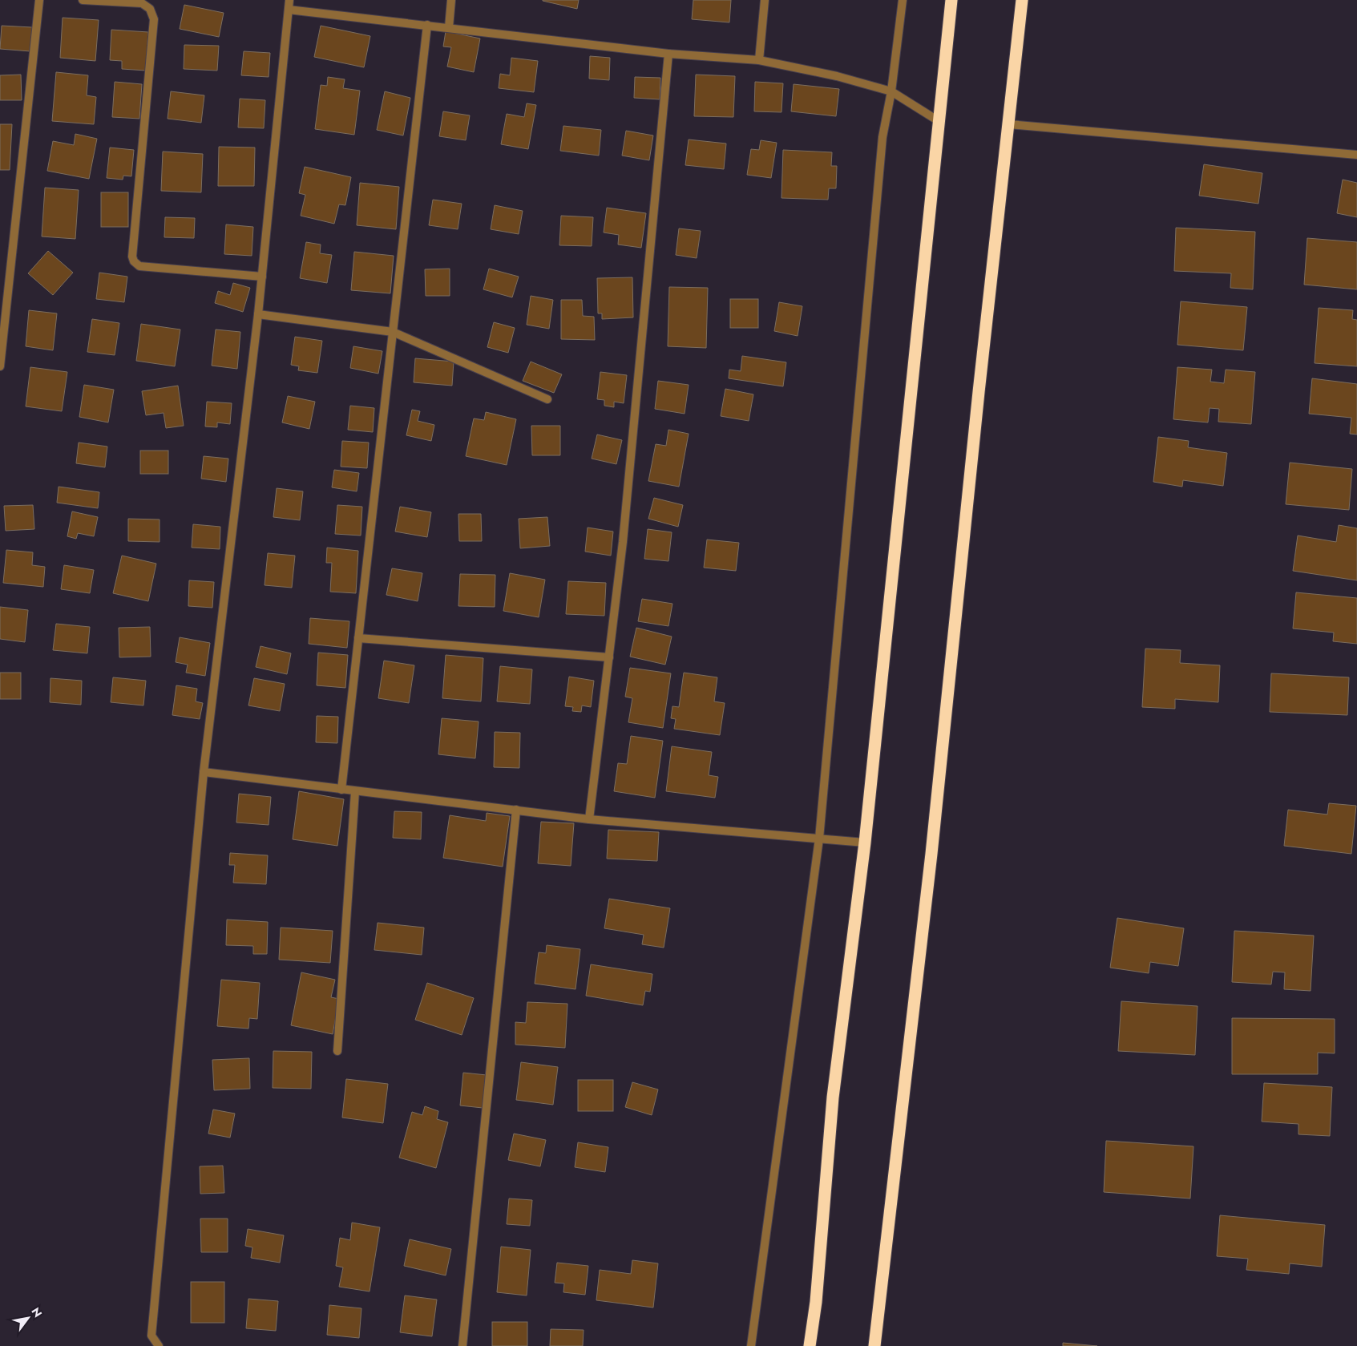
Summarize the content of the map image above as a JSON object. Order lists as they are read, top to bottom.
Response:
{
  "north": "top right"
}
